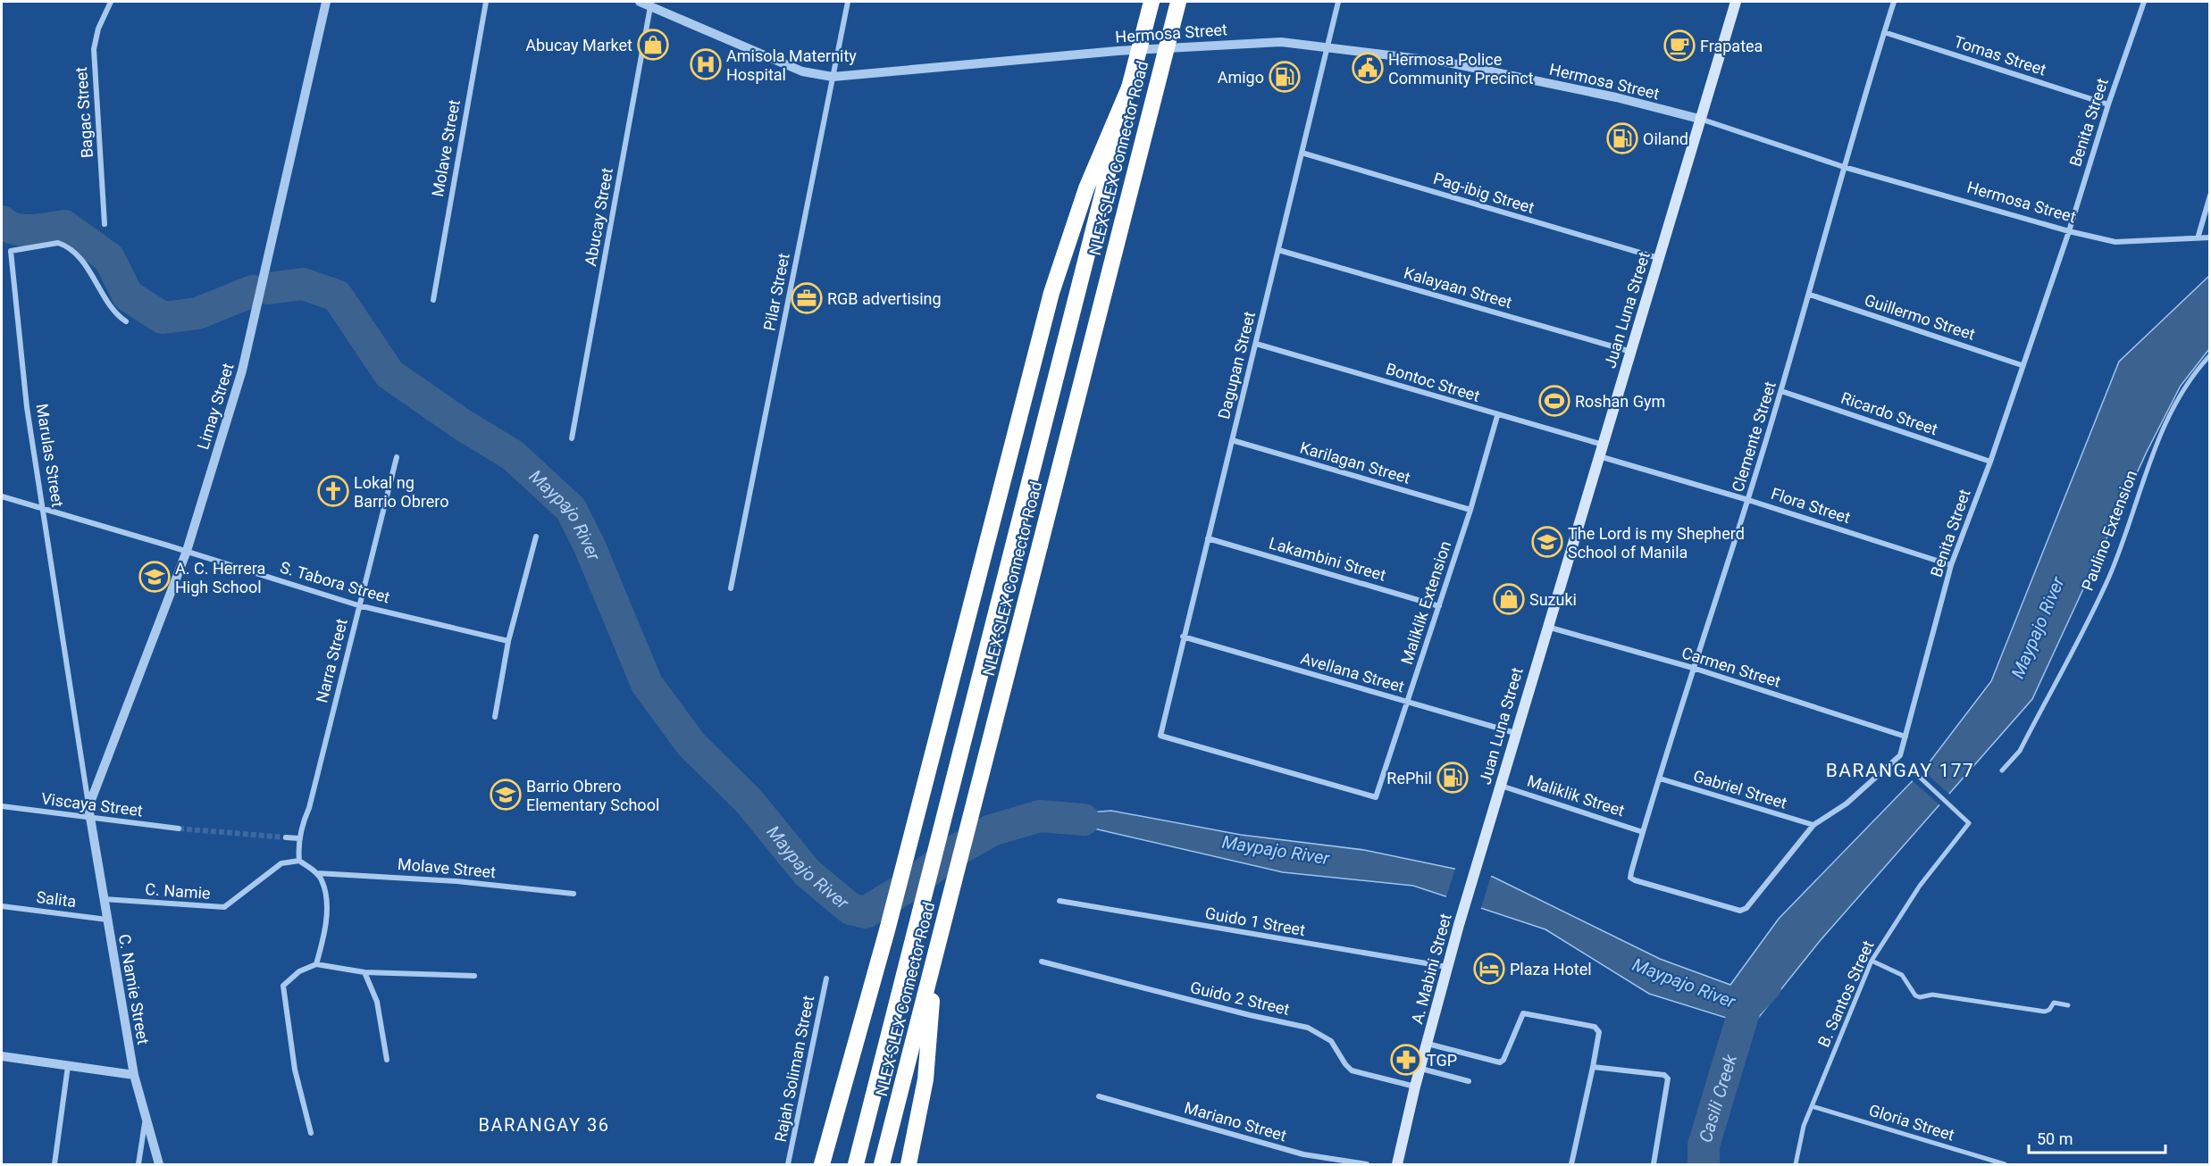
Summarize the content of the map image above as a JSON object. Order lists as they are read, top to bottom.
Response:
{
  "streets": {
    "highway": ["NLEX-SLEX Connector Road"],
    "main road": ["Juan Luna Street", "A. Mabini Street"],
    "street": [
      "Hermosa Street",
      "Tomas Street",
      "Bagac Street",
      "Benita Street",
      "Molave Street",
      "Pag-ibig Street",
      "Abucay Street",
      "Kalayaan Street",
      "Pilar Street",
      "Guillermo Street",
      "Dagupan Street",
      "Bontoc Street",
      "Limay Street",
      "Ricardo Street",
      "Clemente Street",
      "Marulas Street",
      "Karilagan Street",
      "Flora Street",
      "Paulino Extension",
      "Lakambini Street",
      "S. Tabora Street",
      "Maliklik Extension",
      "Narra Street",
      "Carmen Street",
      "Avellana Street",
      "Gabriel Street",
      "Maliklik Street",
      "Viscaya Street",
      "C. Namie",
      "Salita",
      "Guido 1 Street",
      "C. Namie Street",
      "B. Santos Street",
      "Guido 2 Street",
      "Rajah Soliman Street",
      "Mariano Street",
      "Gloria Street"
    ]
  },
  "crossings": [
    ["Hermosa Street", "Benita Street"],
    ["Hermosa Street", "Abucay Street"],
    ["Hermosa Street", "Pilar Street"],
    ["Hermosa Street", "Juan Luna Street"],
    ["Hermosa Street", "Dagupan Street"],
    ["Hermosa Street", "Clemente Street"],
    ["Tomas Street", "Benita Street"],
    ["Tomas Street", "Clemente Street"],
    ["Benita Street", "Guillermo Street"],
    ["Benita Street", "Ricardo Street"],
    ["Benita Street", "Clemente Street"],
    ["Benita Street", "Flora Street"],
    ["Benita Street", "Carmen Street"],
    ["Benita Street", "Gabriel Street"],
    ["Pag-ibig Street", "Juan Luna Street"],
    ["Pag-ibig Street", "Dagupan Street"],
    ["Kalayaan Street", "Juan Luna Street"],
    ["Kalayaan Street", "Dagupan Street"],
    ["Juan Luna Street", "Bontoc Street"],
    ["Juan Luna Street", "Flora Street"],
    ["Juan Luna Street", "Carmen Street"],
    ["Juan Luna Street", "Avellana Street"],
    ["Juan Luna Street", "Maliklik Street"],
    ["Juan Luna Street", "A. Mabini Street"],
    ["Guillermo Street", "Clemente Street"],
    ["Dagupan Street", "Bontoc Street"],
    ["Dagupan Street", "Karilagan Street"],
    ["Dagupan Street", "Lakambini Street"],
    ["Dagupan Street", "Maliklik Extension"],
    ["Dagupan Street", "Avellana Street"],
    ["Bontoc Street", "Maliklik Extension"],
    ["Limay Street", "Marulas Street"],
    ["Limay Street", "S. Tabora Street"],
    ["Limay Street", "Viscaya Street"],
    ["Limay Street", "C. Namie Street"],
    ["Ricardo Street", "Clemente Street"],
    ["Clemente Street", "Flora Street"],
    ["Clemente Street", "Carmen Street"],
    ["Clemente Street", "Gabriel Street"],
    ["Clemente Street", "Maliklik Street"],
    ["Marulas Street", "S. Tabora Street"],
    ["Marulas Street", "Viscaya Street"],
    ["Marulas Street", "C. Namie Street"],
    ["Karilagan Street", "Maliklik Extension"],
    ["Lakambini Street", "Maliklik Extension"],
    ["S. Tabora Street", "Narra Street"],
    ["Maliklik Extension", "Avellana Street"],
    ["Narra Street", "C. Namie"],
    ["Viscaya Street", "C. Namie Street"],
    ["C. Namie", "C. Namie Street"],
    ["Salita", "C. Namie Street"],
    ["Guido 1 Street", "A. Mabini Street"],
    ["A. Mabini Street", "Guido 2 Street"],
    ["B. Santos Street", "Gloria Street"]
  ],
  "districts": ["BARANGAY 177", "BARANGAY 36"],
  "water": ["Maypajo River", "Casili Creek"],
  "places": {
    "shop": ["Abucay Market", "Suzuki"],
    "cafe": ["Frapatea"],
    "hospital": ["Amisola Maternity Hospital"],
    "public building": ["Hermosa Police Community Precinct"],
    "fuel station": ["Amigo", "Oiland", "RePhil"],
    "office": ["RGB advertising"],
    "sports": ["Roshan Gym"],
    "church": ["Lokal ng Barrio Obrero"],
    "school or university": ["The Lord is my Shepherd School of Manila", "A. C. Herrera High School", "Barrio Obrero Elementary School"],
    "hotel": ["Plaza Hotel"],
    "pharmacy": ["TGP"]
  },
  "scale_bar": "50 m"
}
